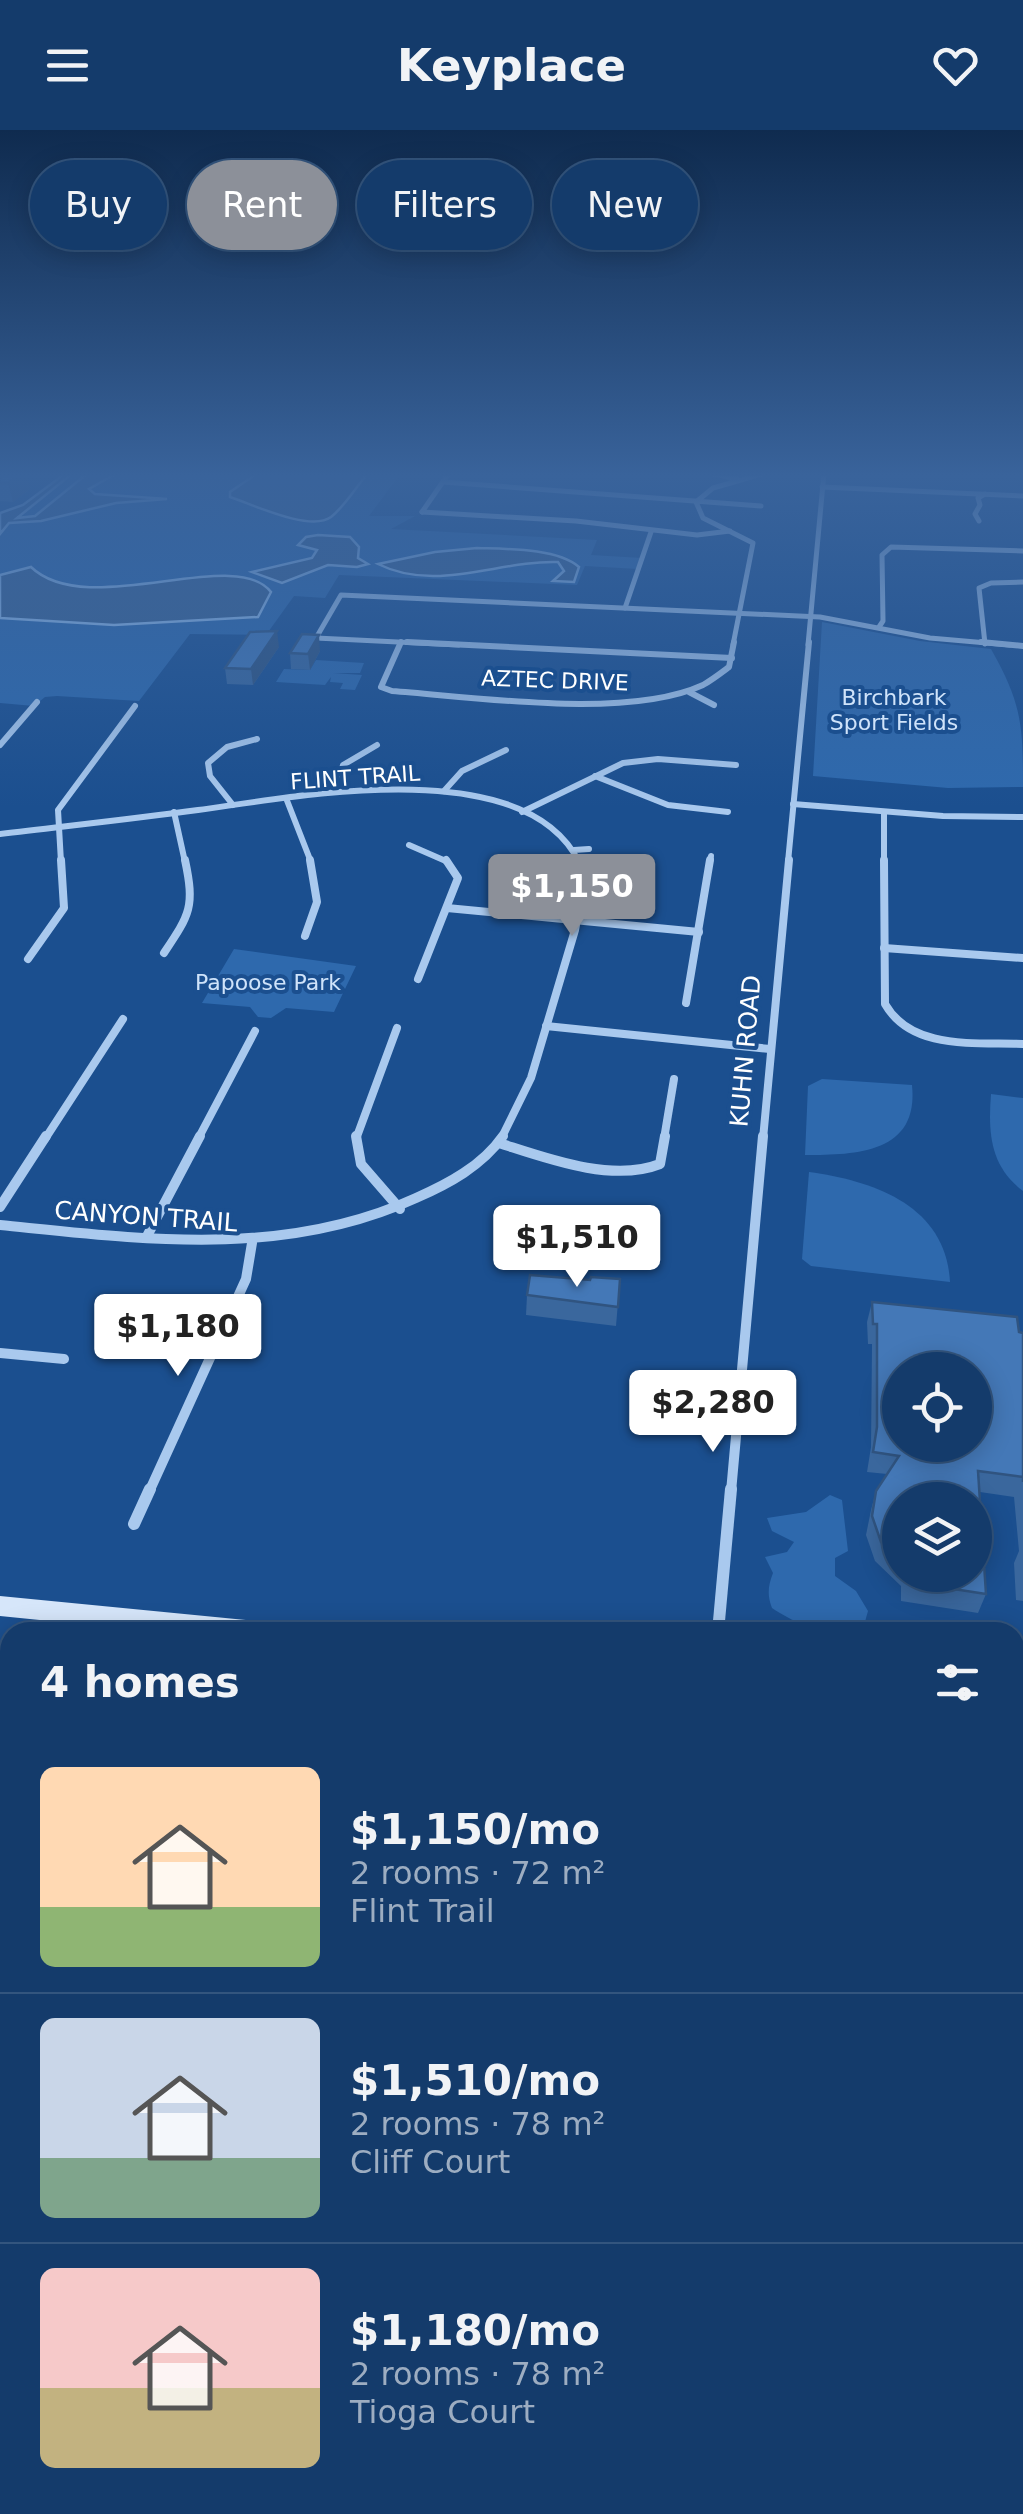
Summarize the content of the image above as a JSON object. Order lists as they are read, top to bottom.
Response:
{
  "streets": {
    "street": [
      "AZTEC DRIVE",
      "FLINT TRAIL",
      "KUHN ROAD",
      "CANYON TRAIL"
    ]
  },
  "parks": ["Birchbark Sport Fields", "Papoose Park"],
  "page": {
    "header": "Keyplace",
    "chip": [
      "Buy",
      "Rent",
      "Filters",
      "New"
    ],
    "price": [
      "$1,150",
      "$1,510",
      "$1,180",
      "$2,280"
    ],
    "heading": "4 homes",
    "list": [
      {
        "name": "$1,150/mo",
        "note": "2 rooms · 72 m² · Flint Trail"
      },
      {
        "name": "$1,510/mo",
        "note": "2 rooms · 78 m² · Cliff Court"
      },
      {
        "name": "$1,180/mo",
        "note": "2 rooms · 78 m² · Tioga Court"
      }
    ]
  }
}
